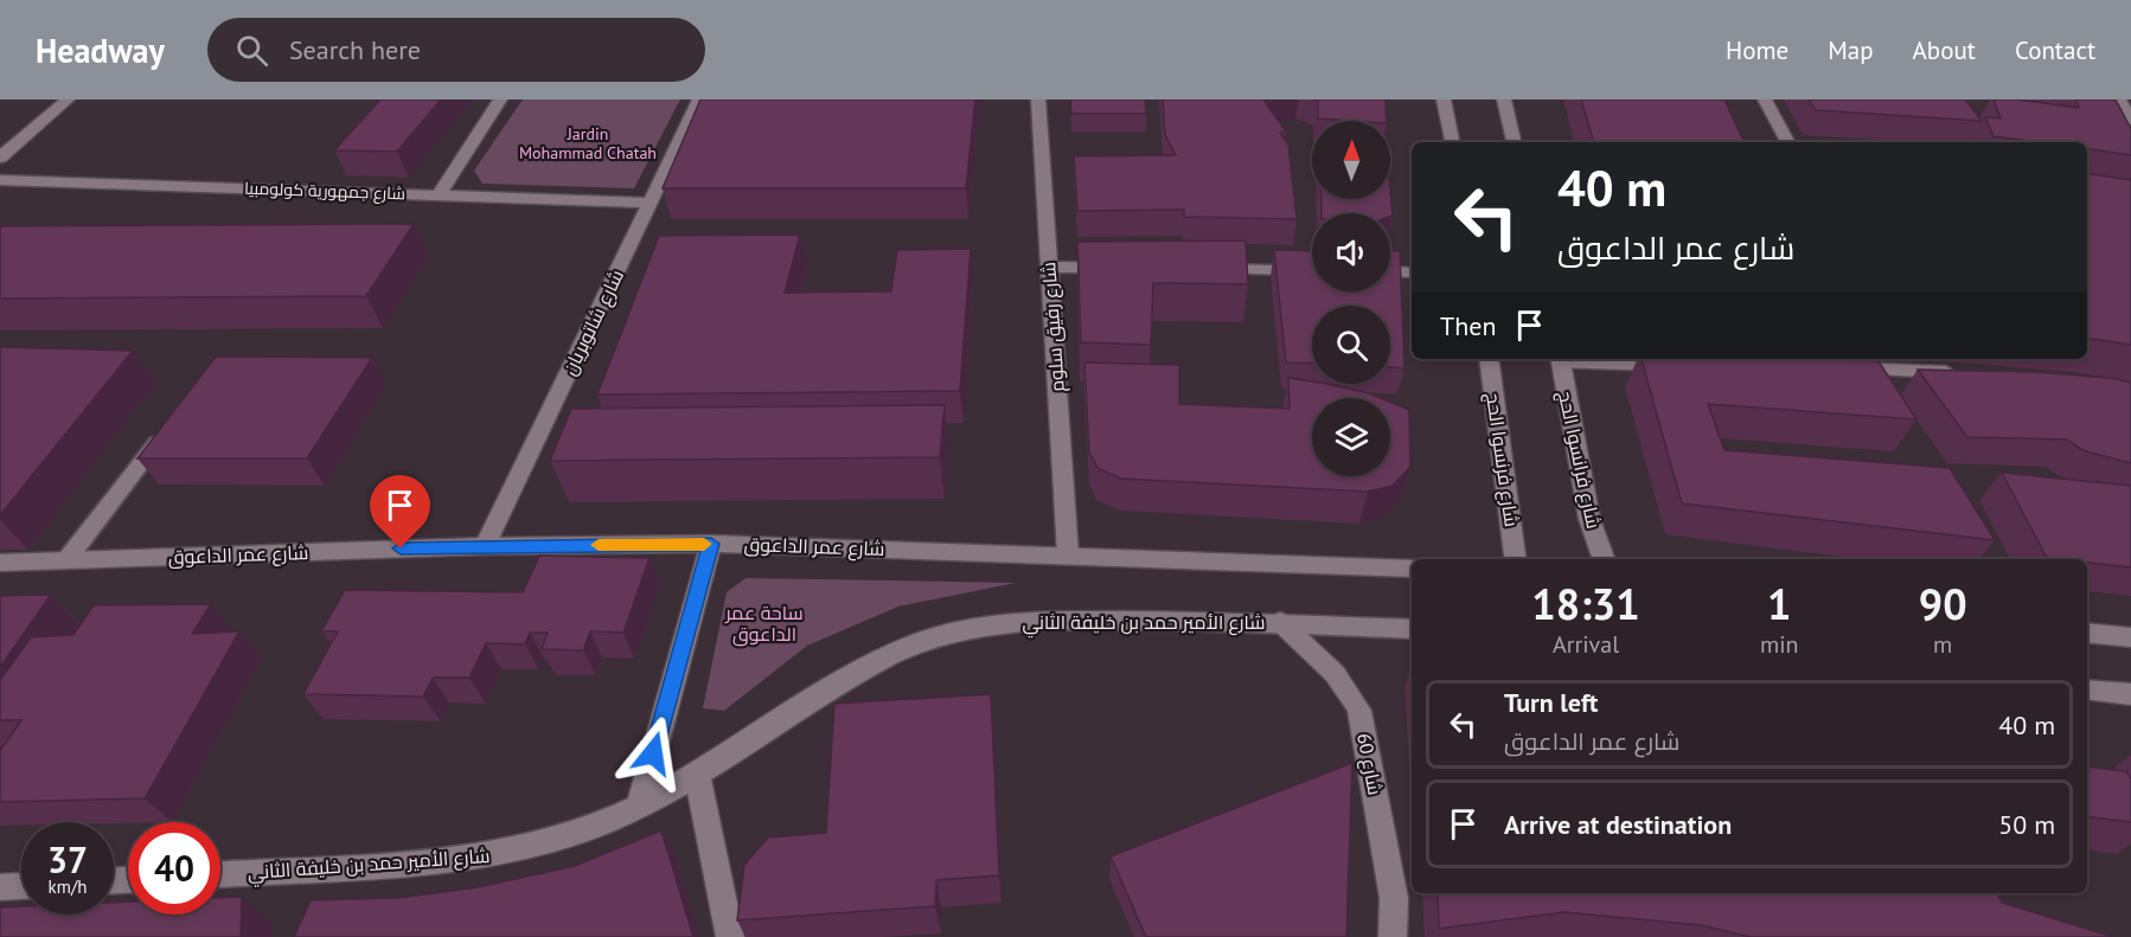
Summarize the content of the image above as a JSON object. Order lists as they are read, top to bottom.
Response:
{
  "streets": {
    "street": [
      "شارع جمهورية كولومبيا",
      "شارع شاتوبريان",
      "شارع رفيق سلوم",
      "شارع فرنسوا الحج",
      "شارع فرانسوا الحج",
      "شارع عمر الداعوق",
      "شارع الأمير حمد بن خليفة الثاني",
      "شارع 60"
    ]
  },
  "crossings": [
    ["شارع جمهورية كولومبيا", "شارع شاتوبريان"],
    ["شارع شاتوبريان", "شارع عمر الداعوق"],
    ["شارع رفيق سلوم", "شارع عمر الداعوق"],
    ["شارع الأمير حمد بن خليفة الثاني", "شارع 60"]
  ],
  "parks": ["Jardin Mohammad Chatah", "ساحة عمر الداعوق"],
  "north": "top",
  "page": {
    "header": "Headway",
    "search": "Search here",
    "nav": [
      "Home",
      "Map",
      "About",
      "Contact"
    ],
    "turn": ["40 m", "شارع عمر الداعوق"],
    "then": "Then",
    "eta": [
      "18:31",
      "Arrival",
      "1",
      "min",
      "90",
      "m"
    ],
    "list": [
      {
        "name": "Turn left",
        "note": "شارع عمر الداعوق",
        "value": "40 m"
      },
      {
        "name": "Arrive at destination",
        "value": "50 m"
      }
    ],
    "speed": "37 km/h",
    "limit": "40"
  }
}
